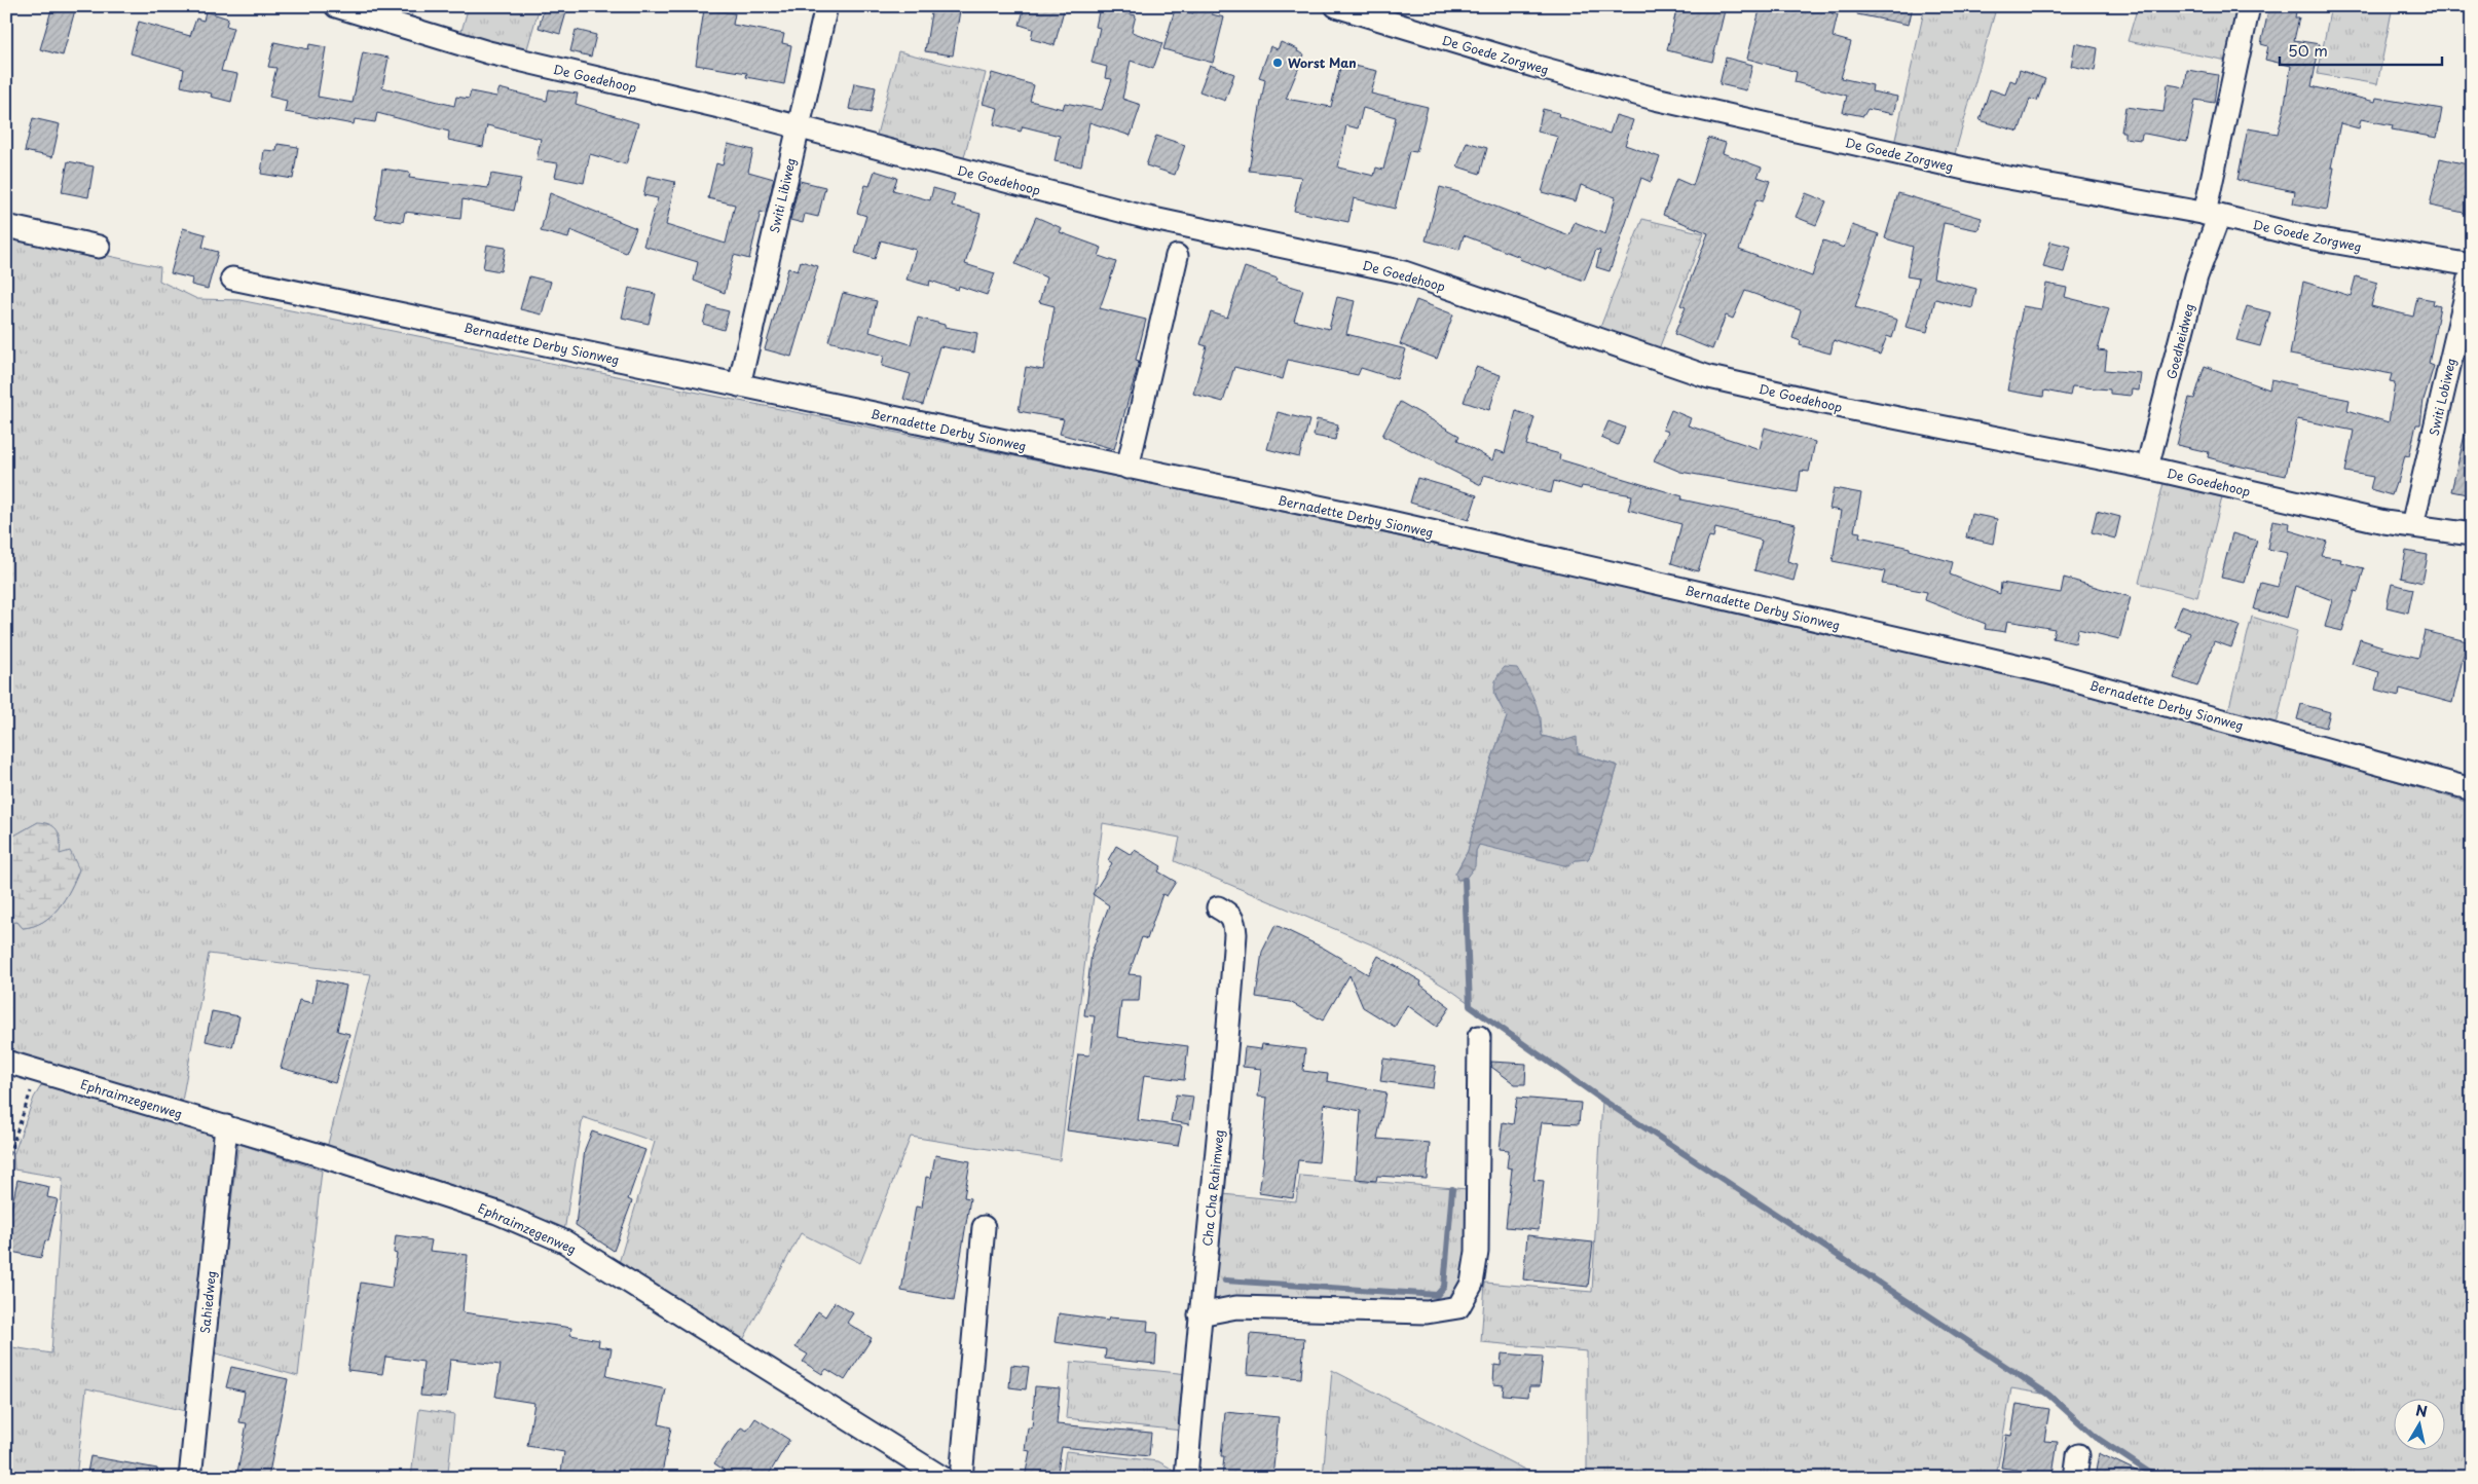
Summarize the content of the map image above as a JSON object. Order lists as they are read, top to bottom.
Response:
{
  "streets": {
    "street": [
      "De Goede Zorgweg",
      "De Goedehoop",
      "Switi Libiweg",
      "Goedheidweg",
      "Bernadette Derby Sionweg",
      "Switi Lobiweg",
      "Ephraimzegenweg",
      "Cha Cha Rahimweg",
      "Sahiedweg"
    ]
  },
  "crossings": [
    ["De Goede Zorgweg", "Goedheidweg"],
    ["De Goede Zorgweg", "Switi Lobiweg"],
    ["De Goedehoop", "Switi Libiweg"],
    ["De Goedehoop", "Goedheidweg"],
    ["De Goedehoop", "Switi Lobiweg"],
    ["Switi Libiweg", "Bernadette Derby Sionweg"],
    ["Ephraimzegenweg", "Sahiedweg"]
  ],
  "places": ["Worst Man"],
  "scale_bar": "50 m",
  "north": "top"
}
